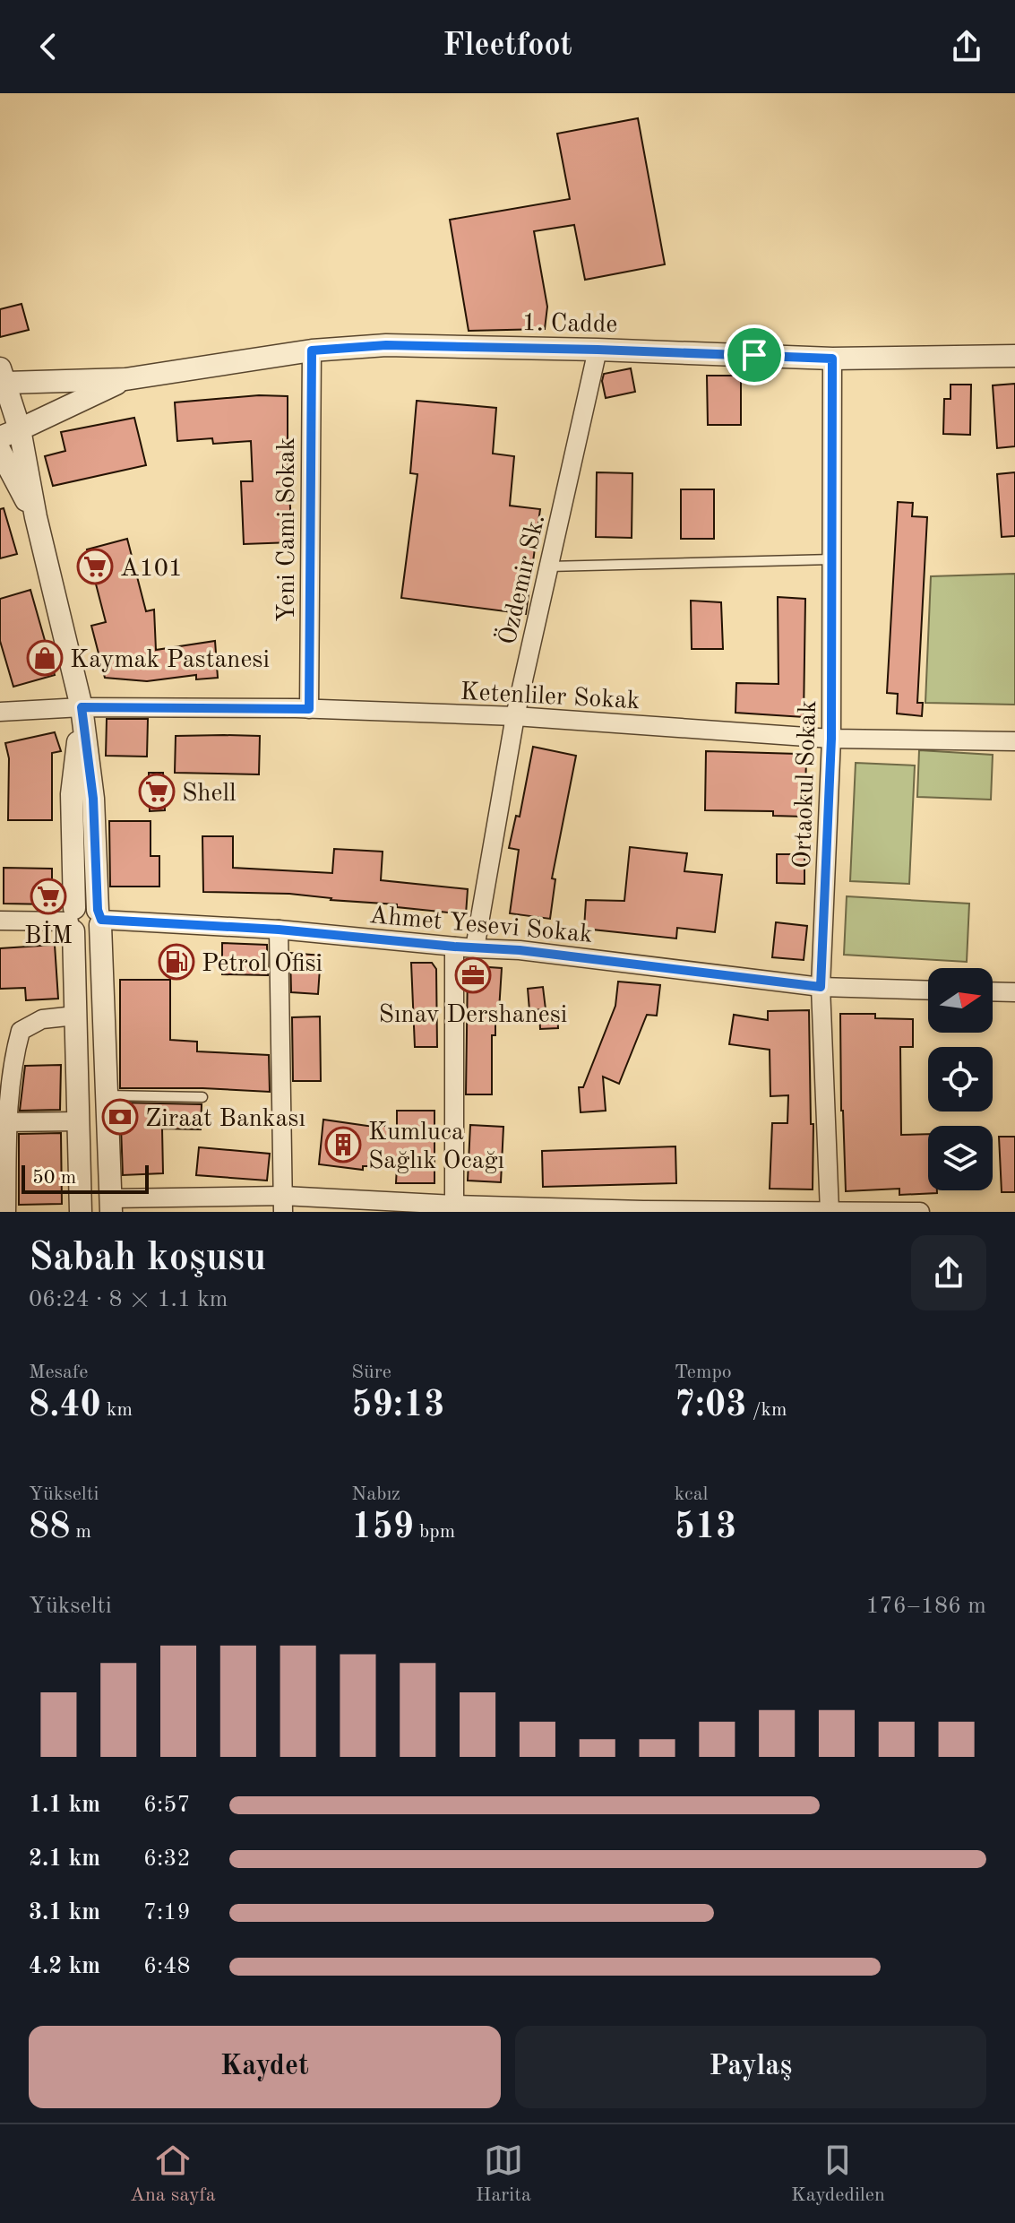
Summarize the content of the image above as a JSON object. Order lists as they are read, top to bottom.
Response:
{
  "streets": {
    "street": [
      "1. Cadde",
      "Yeni Cami Sokak",
      "Özdemir Sk.",
      "Ketenliler Sokak",
      "Ortaokul Sokak",
      "Ahmet Yesevi Sokak"
    ]
  },
  "crossings": [
    ["1. Cadde", "Yeni Cami Sokak"],
    ["1. Cadde", "Özdemir Sk."],
    ["1. Cadde", "Ortaokul Sokak"],
    ["Yeni Cami Sokak", "Ketenliler Sokak"],
    ["Özdemir Sk.", "Ketenliler Sokak"],
    ["Özdemir Sk.", "Ahmet Yesevi Sokak"],
    ["Ketenliler Sokak", "Ortaokul Sokak"],
    ["Ortaokul Sokak", "Ahmet Yesevi Sokak"]
  ],
  "places": {
    "supermarket": ["A101", "Shell", "BİM"],
    "shop": ["Kaymak Pastanesi"],
    "fuel station": ["Petrol Ofisi"],
    "office": ["Sınav Dershanesi"],
    "bank": ["Ziraat Bankası"],
    "building": ["Kumluca Sağlık Ocağı"]
  },
  "scale_bar": "50 m",
  "north": "right",
  "page": {
    "header": "Fleetfoot",
    "scale": "50 m",
    "heading": ["Sabah koşusu", "06:24 · 8 × 1.1 km"],
    "stats": [
      ["Mesafe", "8.40 km"],
      ["Süre", "59:13"],
      ["Tempo", "7:03 /km"],
      ["Yükselti", "88 m"],
      ["Nabız", "159 bpm"],
      ["kcal", "513"]
    ],
    "chart": ["Yükselti", "176–186 m"],
    "list": [
      {
        "name": "1.1 km",
        "note": "6:57"
      },
      {
        "name": "2.1 km",
        "note": "6:32"
      },
      {
        "name": "3.1 km",
        "note": "7:19"
      },
      {
        "name": "4.2 km",
        "note": "6:48"
      }
    ],
    "buttons": ["Kaydet", "Paylaş"],
    "tabs": ["Ana sayfa", "Harita", "Kaydedilen"]
  }
}
